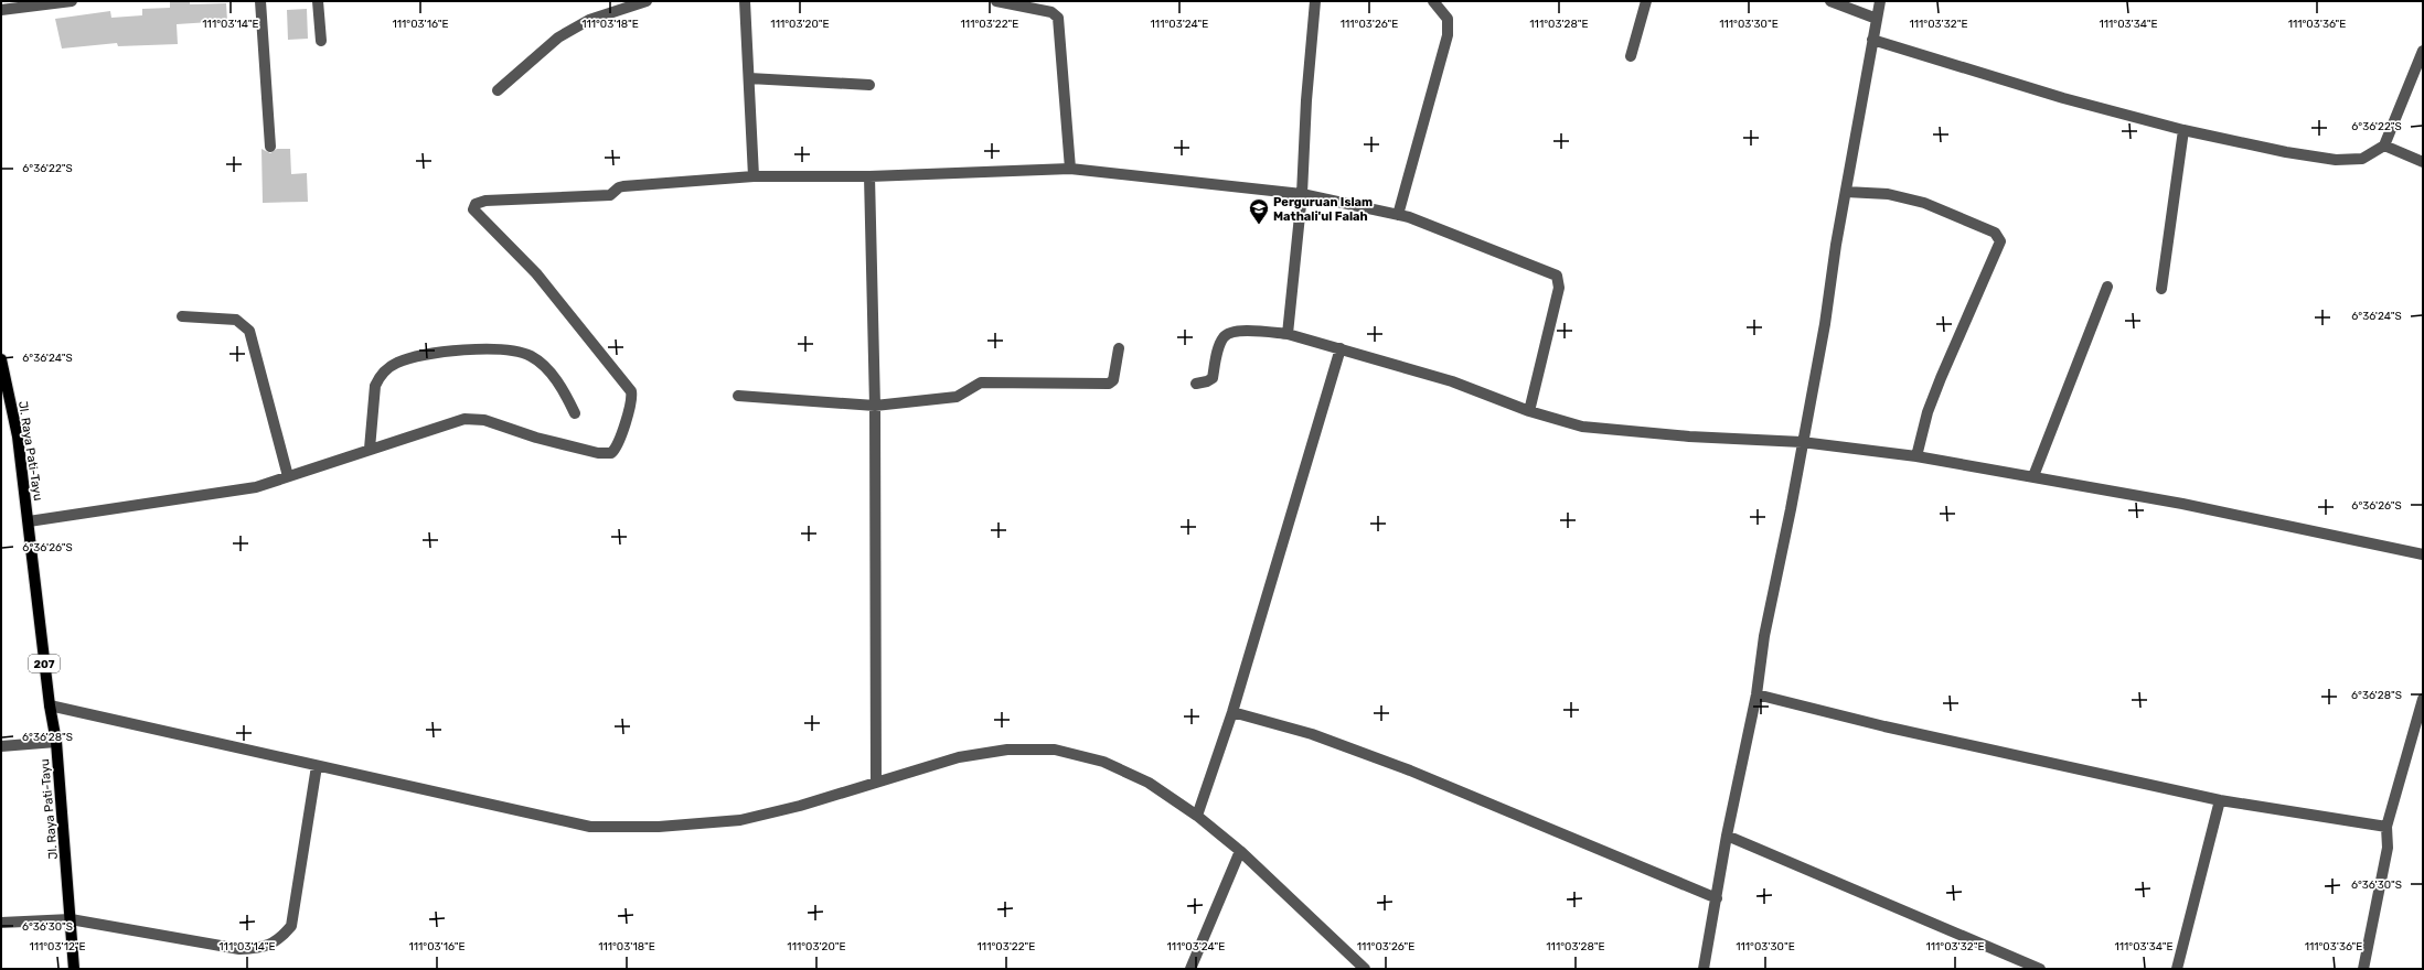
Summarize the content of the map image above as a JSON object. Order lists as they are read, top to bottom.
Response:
{
  "streets": {
    "main road": ["Jl. Raya Pati-Tayu", "207"]
  },
  "places": {
    "school or university": ["Perguruan Islam Mathali'ul Falah"]
  },
  "coordinates": [
    "111°03'14\"E",
    "111°03'16\"E",
    "111°03'18\"E",
    "111°03'20\"E",
    "111°03'22\"E",
    "111°03'24\"E",
    "111°03'26\"E",
    "111°03'28\"E",
    "111°03'30\"E",
    "111°03'32\"E",
    "111°03'34\"E",
    "111°03'36\"E",
    "6°36'22\"S",
    "6°36'24\"S",
    "6°36'26\"S",
    "6°36'28\"S",
    "6°36'30\"S",
    "111°03'12\"E"
  ]
}
